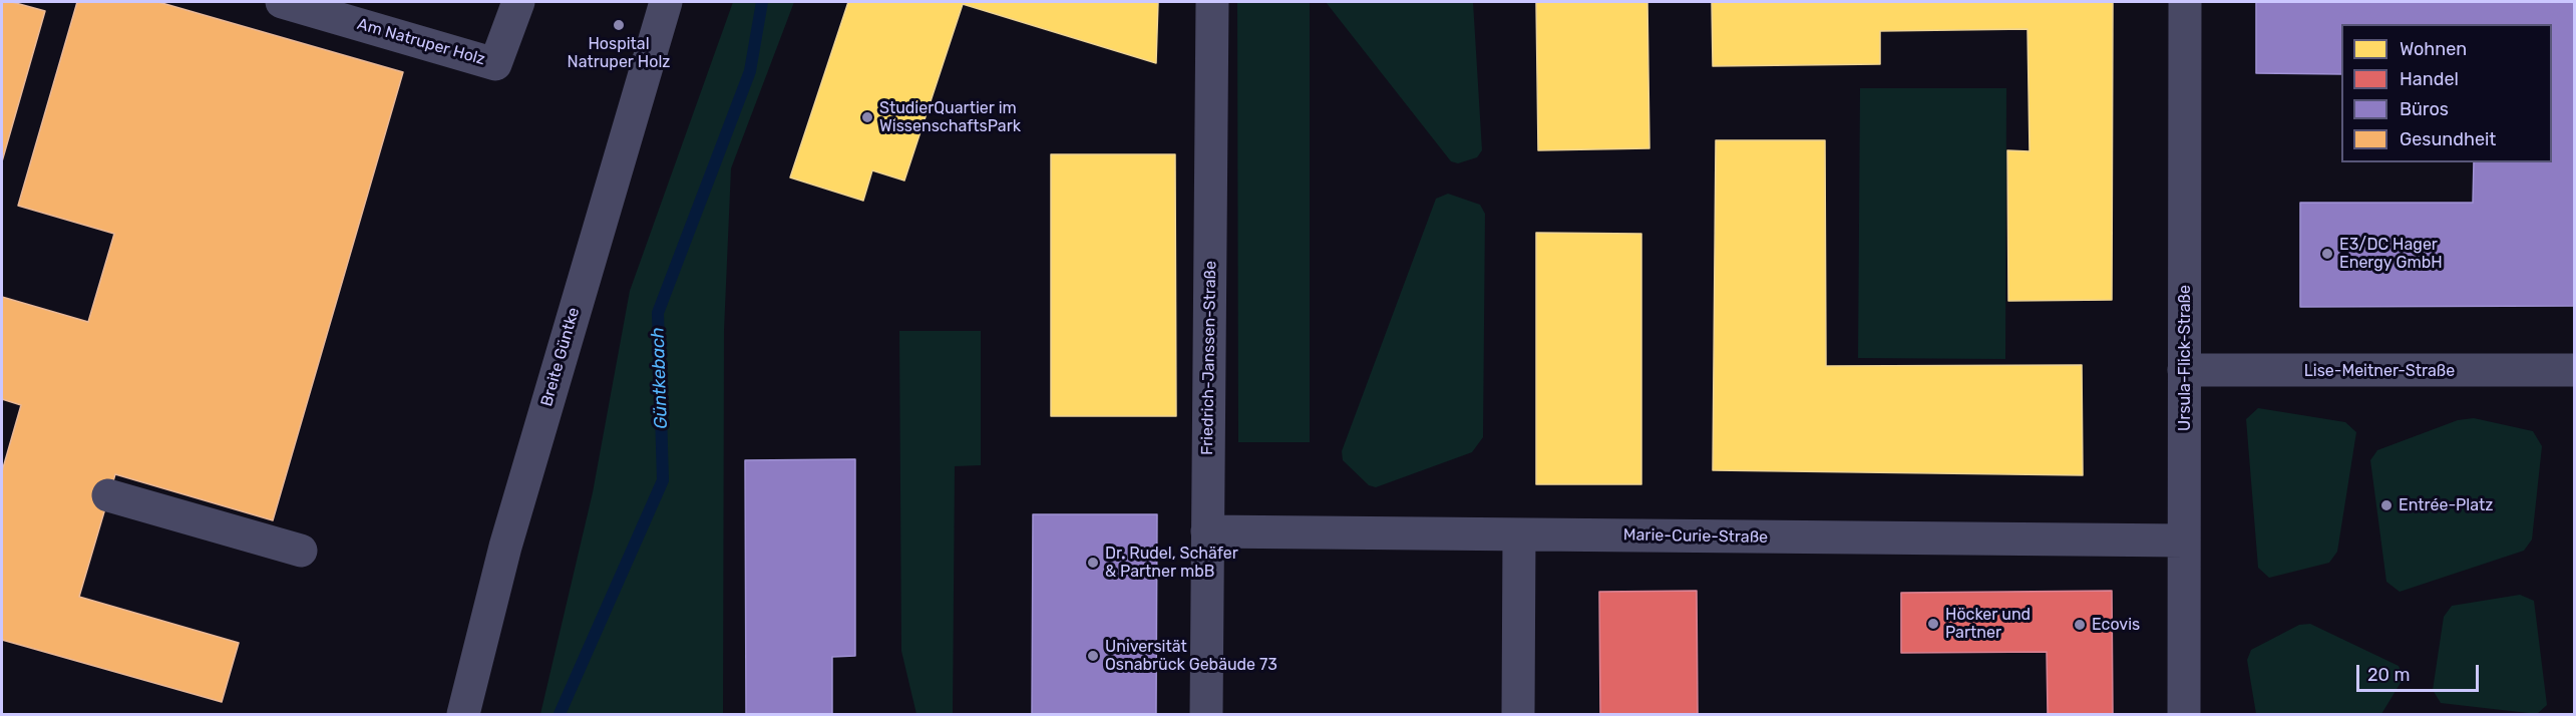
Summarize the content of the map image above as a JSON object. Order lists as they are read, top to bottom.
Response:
{
  "streets": {
    "street": [
      "Am Natruper Holz",
      "Breite Güntke",
      "Friedrich-Janssen-Straße",
      "Ursula-Flick-Straße",
      "Lise-Meitner-Straße",
      "Marie-Curie-Straße"
    ]
  },
  "crossings": [
    ["Friedrich-Janssen-Straße", "Marie-Curie-Straße"],
    ["Ursula-Flick-Straße", "Lise-Meitner-Straße"],
    ["Ursula-Flick-Straße", "Marie-Curie-Straße"]
  ],
  "water": ["Güntkebach"],
  "places": [
    "Hospital Natruper Holz",
    "StudierQuartier im WissenschaftsPark",
    "E3/DC Hager Energy GmbH",
    "Entrée-Platz",
    "Dr. Rudel, Schäfer & Partner mbB",
    "Höcker und Partner",
    "Ecovis",
    "Universität Osnabrück Gebäude 73"
  ],
  "legend": [
    "Wohnen",
    "Handel",
    "Büros",
    "Gesundheit"
  ],
  "scale_bar": "20 m"
}
